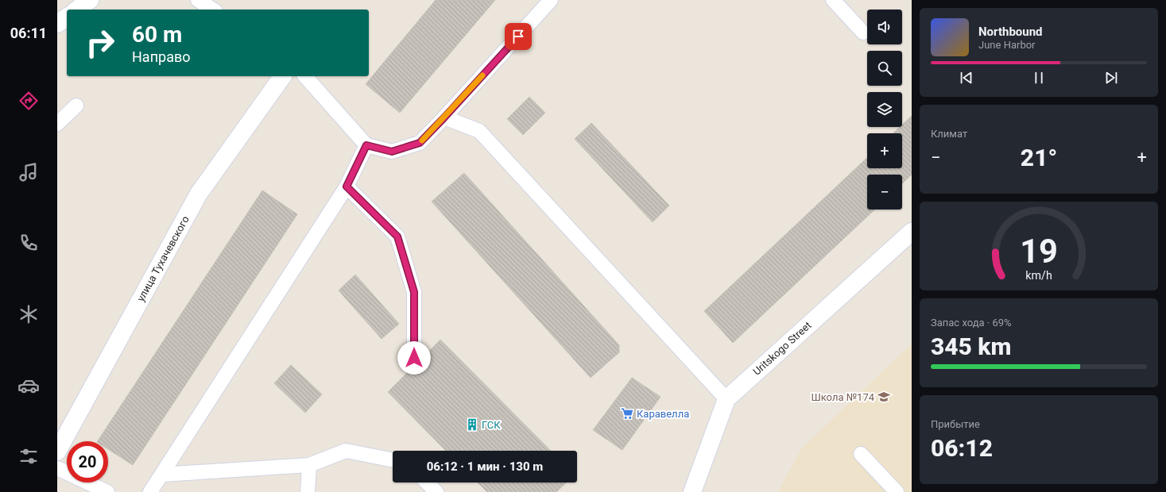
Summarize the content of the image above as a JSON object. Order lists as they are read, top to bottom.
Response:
{
  "streets": {
    "street": ["улица Тухачевского", "Uritskogo Street"]
  },
  "places": {
    "school or university": ["Школа №174"],
    "supermarket": ["Каравелла"],
    "building": ["ГСК"]
  },
  "page": {
    "tabs": "06:11",
    "map_buttons": ["+", "−"],
    "turn": ["60 m", "Направо"],
    "song": ["Northbound", "June Harbor"],
    "tile": [
      "Климат",
      ["Запас хода · 69%", "345 km"],
      ["Прибытие", "06:12"]
    ],
    "heat": ["−", "21°", "+"],
    "limit": "20",
    "trip": "06:12 · 1 мин · 130 m",
    "gauge": ["19", "km/h"]
  }
}
